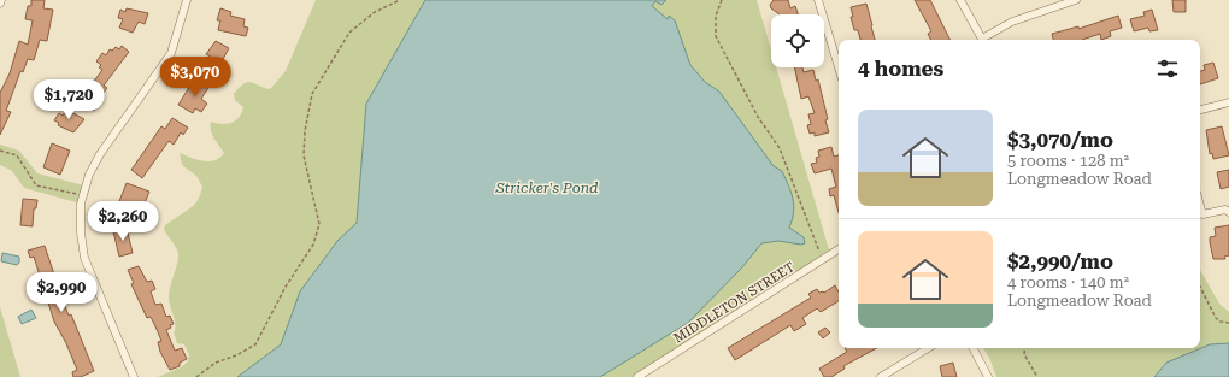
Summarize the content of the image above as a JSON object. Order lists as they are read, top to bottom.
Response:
{
  "streets": {
    "street": ["MIDDLETON STREET"]
  },
  "water": ["Stricker's Pond"],
  "page": {
    "heading": "4 homes",
    "price": [
      "$3,070",
      "$1,720",
      "$2,260",
      "$2,990"
    ],
    "list": [
      {
        "name": "$3,070/mo",
        "note": "5 rooms · 128 m² · Longmeadow Road"
      },
      {
        "name": "$2,990/mo",
        "note": "4 rooms · 140 m² · Longmeadow Road"
      }
    ]
  }
}
